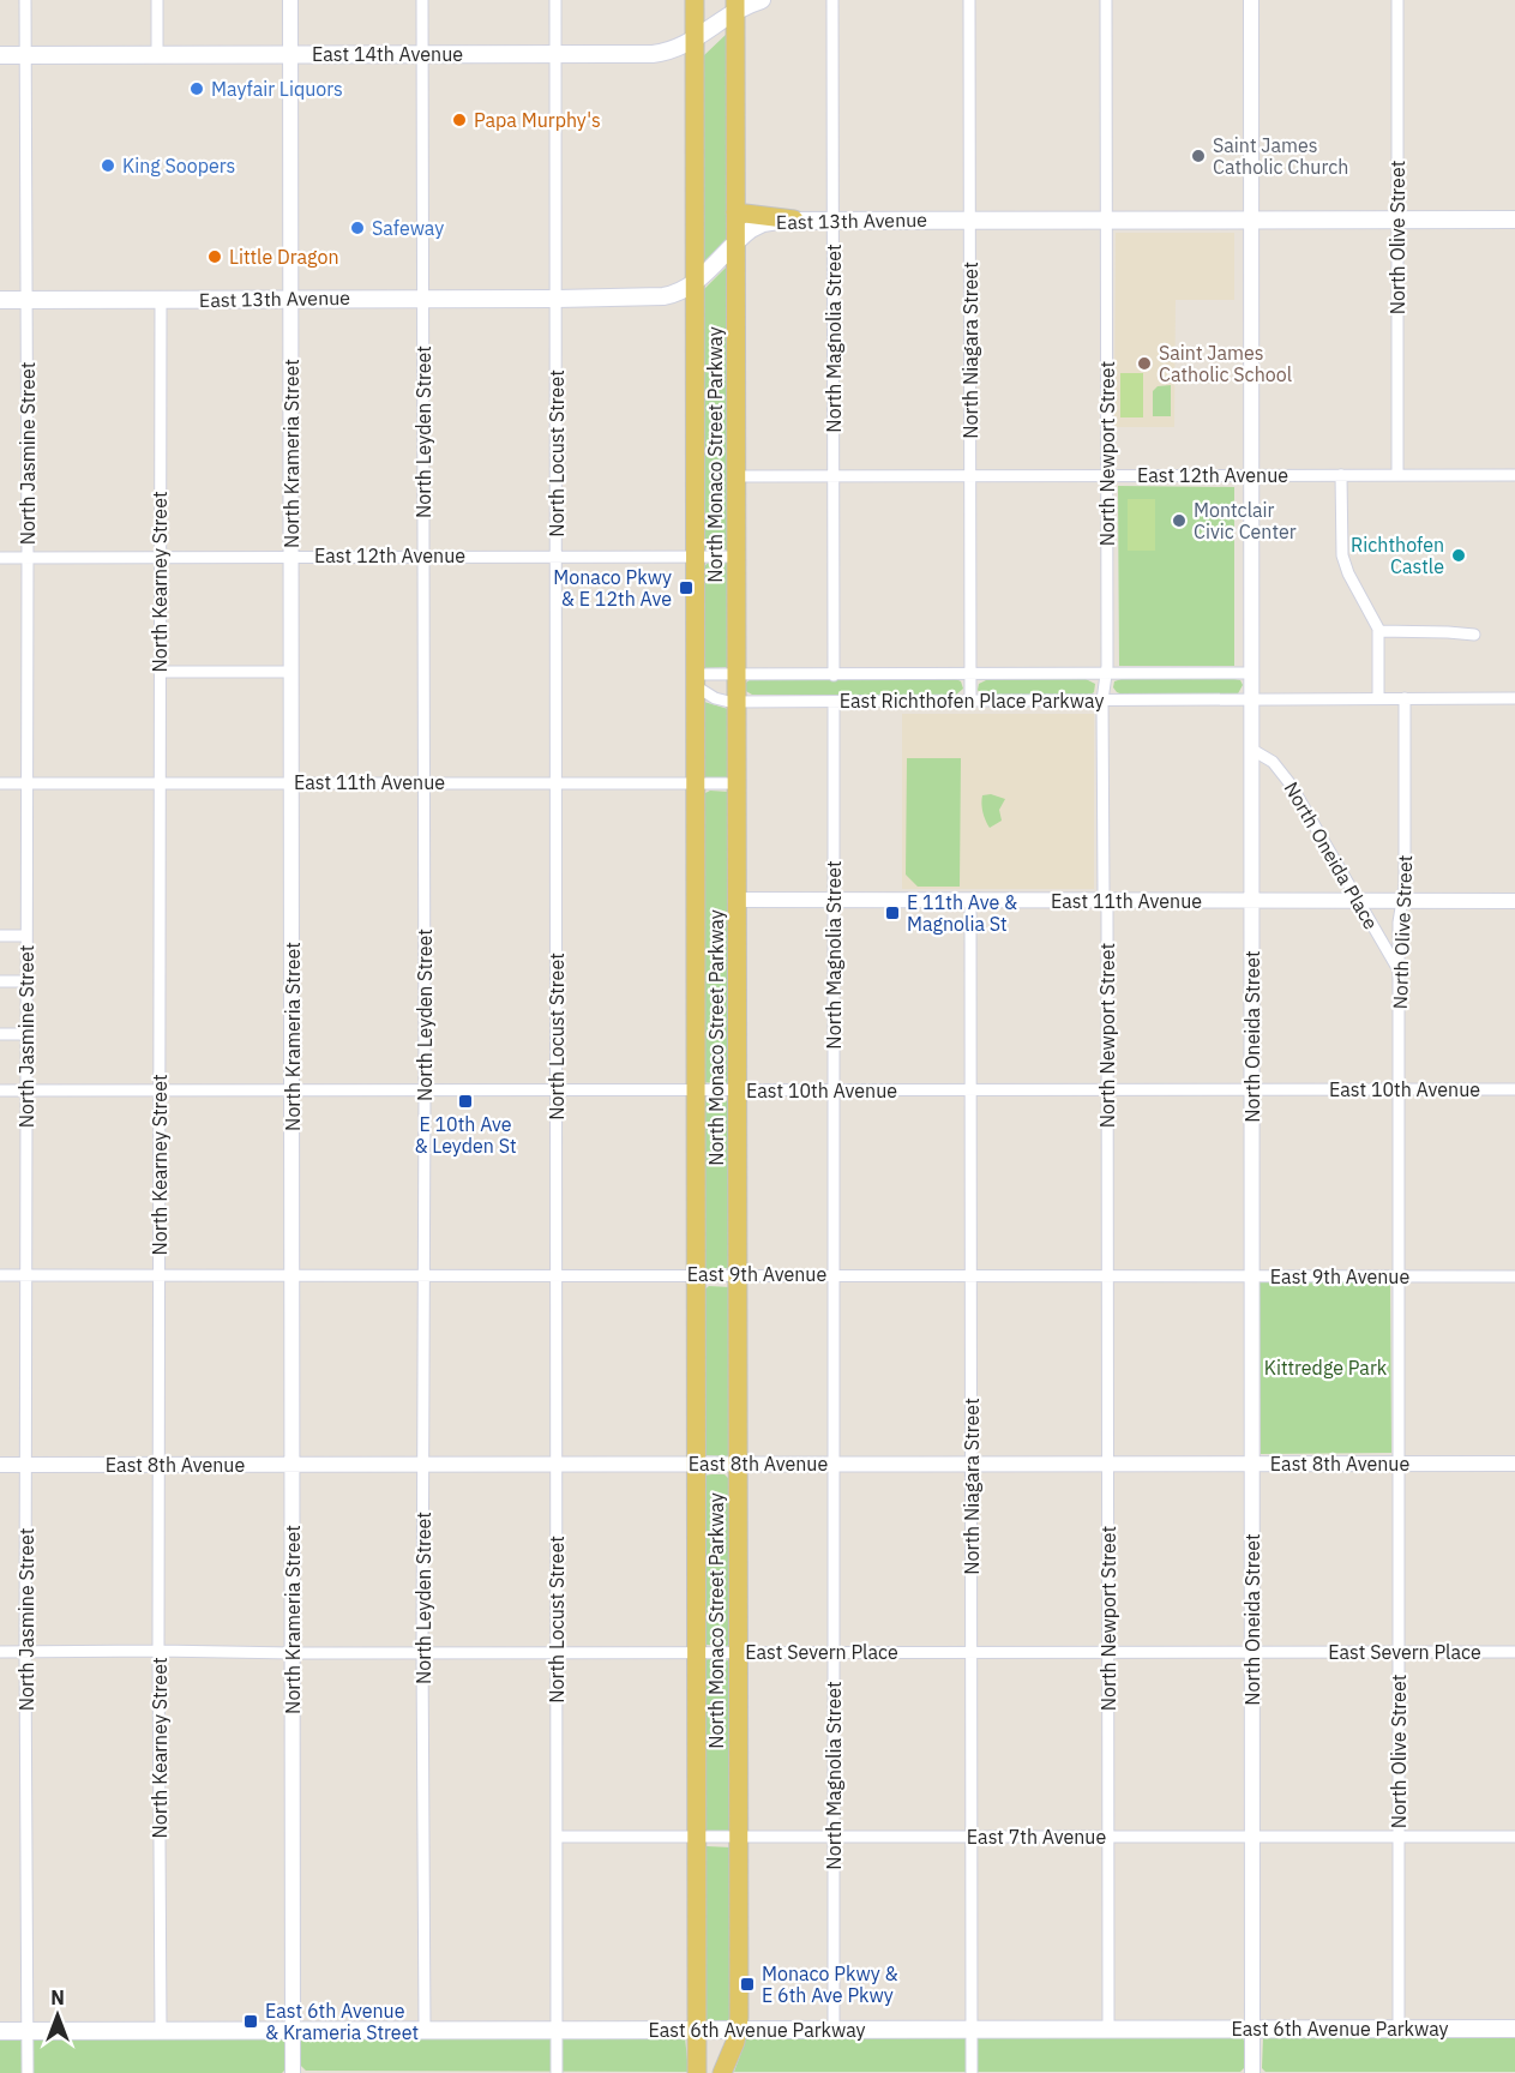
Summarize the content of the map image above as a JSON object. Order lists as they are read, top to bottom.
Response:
{
  "streets": {
    "main road": [
      "East 14th Avenue",
      "East 13th Avenue",
      "North Monaco Street Parkway",
      "East 6th Avenue Parkway"
    ],
    "street": [
      "North Olive Street",
      "North Magnolia Street",
      "North Niagara Street",
      "North Leyden Street",
      "North Jasmine Street",
      "North Krameria Street",
      "North Locust Street",
      "North Newport Street",
      "East 12th Avenue",
      "North Kearney Street",
      "East Richthofen Place Parkway",
      "East 11th Avenue",
      "North Oneida Place",
      "North Oneida Street",
      "East 10th Avenue",
      "East 9th Avenue",
      "East 8th Avenue",
      "East Severn Place",
      "East 7th Avenue"
    ]
  },
  "crossings": [
    ["East 14th Avenue", "North Leyden Street"],
    ["East 14th Avenue", "North Jasmine Street"],
    ["East 14th Avenue", "North Krameria Street"],
    ["East 14th Avenue", "North Locust Street"],
    ["East 14th Avenue", "North Monaco Street Parkway"],
    ["East 13th Avenue", "North Olive Street"],
    ["East 13th Avenue", "North Magnolia Street"],
    ["East 13th Avenue", "North Niagara Street"],
    ["East 13th Avenue", "North Leyden Street"],
    ["East 13th Avenue", "North Jasmine Street"],
    ["East 13th Avenue", "North Krameria Street"],
    ["East 13th Avenue", "North Locust Street"],
    ["East 13th Avenue", "North Newport Street"],
    ["East 13th Avenue", "North Monaco Street Parkway"],
    ["East 13th Avenue", "North Kearney Street"],
    ["East 13th Avenue", "North Oneida Street"],
    ["North Olive Street", "East 12th Avenue"],
    ["North Olive Street", "East Richthofen Place Parkway"],
    ["North Olive Street", "East 11th Avenue"],
    ["North Olive Street", "North Oneida Place"],
    ["North Olive Street", "East 10th Avenue"],
    ["North Olive Street", "East 9th Avenue"],
    ["North Olive Street", "East 8th Avenue"],
    ["North Olive Street", "East Severn Place"],
    ["North Olive Street", "East 7th Avenue"],
    ["North Olive Street", "East 6th Avenue Parkway"],
    ["North Magnolia Street", "East 12th Avenue"],
    ["North Magnolia Street", "East Richthofen Place Parkway"],
    ["North Magnolia Street", "East 11th Avenue"],
    ["North Magnolia Street", "East 10th Avenue"],
    ["North Magnolia Street", "East 9th Avenue"],
    ["North Magnolia Street", "East 8th Avenue"],
    ["North Magnolia Street", "East Severn Place"],
    ["North Magnolia Street", "East 7th Avenue"],
    ["North Magnolia Street", "East 6th Avenue Parkway"],
    ["North Niagara Street", "East 12th Avenue"],
    ["North Niagara Street", "East Richthofen Place Parkway"],
    ["North Niagara Street", "East 11th Avenue"],
    ["North Niagara Street", "East 10th Avenue"],
    ["North Niagara Street", "East 9th Avenue"],
    ["North Niagara Street", "East 8th Avenue"],
    ["North Niagara Street", "East Severn Place"],
    ["North Niagara Street", "East 7th Avenue"],
    ["North Niagara Street", "East 6th Avenue Parkway"],
    ["North Leyden Street", "East 12th Avenue"],
    ["North Leyden Street", "East 11th Avenue"],
    ["North Leyden Street", "East 10th Avenue"],
    ["North Leyden Street", "East 9th Avenue"],
    ["North Leyden Street", "East 8th Avenue"],
    ["North Leyden Street", "East Severn Place"],
    ["North Leyden Street", "East 6th Avenue Parkway"],
    ["North Jasmine Street", "East 12th Avenue"],
    ["North Jasmine Street", "East 11th Avenue"],
    ["North Jasmine Street", "East 10th Avenue"],
    ["North Jasmine Street", "East 9th Avenue"],
    ["North Jasmine Street", "East 8th Avenue"],
    ["North Jasmine Street", "East Severn Place"],
    ["North Jasmine Street", "East 6th Avenue Parkway"],
    ["North Krameria Street", "East 12th Avenue"],
    ["North Krameria Street", "East 11th Avenue"],
    ["North Krameria Street", "East 10th Avenue"],
    ["North Krameria Street", "East 9th Avenue"],
    ["North Krameria Street", "East 8th Avenue"],
    ["North Krameria Street", "East Severn Place"],
    ["North Krameria Street", "East 6th Avenue Parkway"],
    ["North Locust Street", "East 12th Avenue"],
    ["North Locust Street", "East 11th Avenue"],
    ["North Locust Street", "East 10th Avenue"],
    ["North Locust Street", "East 9th Avenue"],
    ["North Locust Street", "East 8th Avenue"],
    ["North Locust Street", "East Severn Place"],
    ["North Locust Street", "East 7th Avenue"],
    ["North Locust Street", "East 6th Avenue Parkway"],
    ["North Newport Street", "East 12th Avenue"],
    ["North Newport Street", "East Richthofen Place Parkway"],
    ["North Newport Street", "East 11th Avenue"],
    ["North Newport Street", "East 10th Avenue"],
    ["North Newport Street", "East 9th Avenue"],
    ["North Newport Street", "East 8th Avenue"],
    ["North Newport Street", "East Severn Place"],
    ["North Newport Street", "East 7th Avenue"],
    ["North Newport Street", "East 6th Avenue Parkway"],
    ["North Monaco Street Parkway", "East 12th Avenue"],
    ["North Monaco Street Parkway", "East Richthofen Place Parkway"],
    ["North Monaco Street Parkway", "East 11th Avenue"],
    ["North Monaco Street Parkway", "East 10th Avenue"],
    ["North Monaco Street Parkway", "East 9th Avenue"],
    ["North Monaco Street Parkway", "East 8th Avenue"],
    ["North Monaco Street Parkway", "East Severn Place"],
    ["North Monaco Street Parkway", "East 7th Avenue"],
    ["North Monaco Street Parkway", "East 6th Avenue Parkway"],
    ["East 12th Avenue", "North Kearney Street"],
    ["East 12th Avenue", "North Oneida Street"],
    ["North Kearney Street", "East 11th Avenue"],
    ["North Kearney Street", "East 10th Avenue"],
    ["North Kearney Street", "East 9th Avenue"],
    ["North Kearney Street", "East 8th Avenue"],
    ["North Kearney Street", "East Severn Place"],
    ["North Kearney Street", "East 6th Avenue Parkway"],
    ["East Richthofen Place Parkway", "North Oneida Street"],
    ["East 11th Avenue", "North Oneida Place"],
    ["East 11th Avenue", "North Oneida Street"],
    ["North Oneida Place", "North Oneida Street"],
    ["North Oneida Street", "East 10th Avenue"],
    ["North Oneida Street", "East 9th Avenue"],
    ["North Oneida Street", "East 8th Avenue"],
    ["North Oneida Street", "East Severn Place"],
    ["North Oneida Street", "East 7th Avenue"],
    ["North Oneida Street", "East 6th Avenue Parkway"]
  ],
  "parks": ["Kittredge Park"],
  "places": {
    "other": [
      "Mayfair Liquors",
      "Papa Murphy's",
      "Saint James Catholic Church",
      "King Soopers",
      "Safeway",
      "Little Dragon",
      "Saint James Catholic School",
      "Montclair Civic Center",
      "Richthofen Castle"
    ],
    "transit": [
      "Monaco Pkwy & E 12th Ave",
      "E 11th Ave & Magnolia St",
      "E 10th Ave & Leyden St",
      "Monaco Pkwy & E 6th Ave Pkwy",
      "East 6th Avenue & Krameria Street"
    ]
  },
  "north": "top"
}
